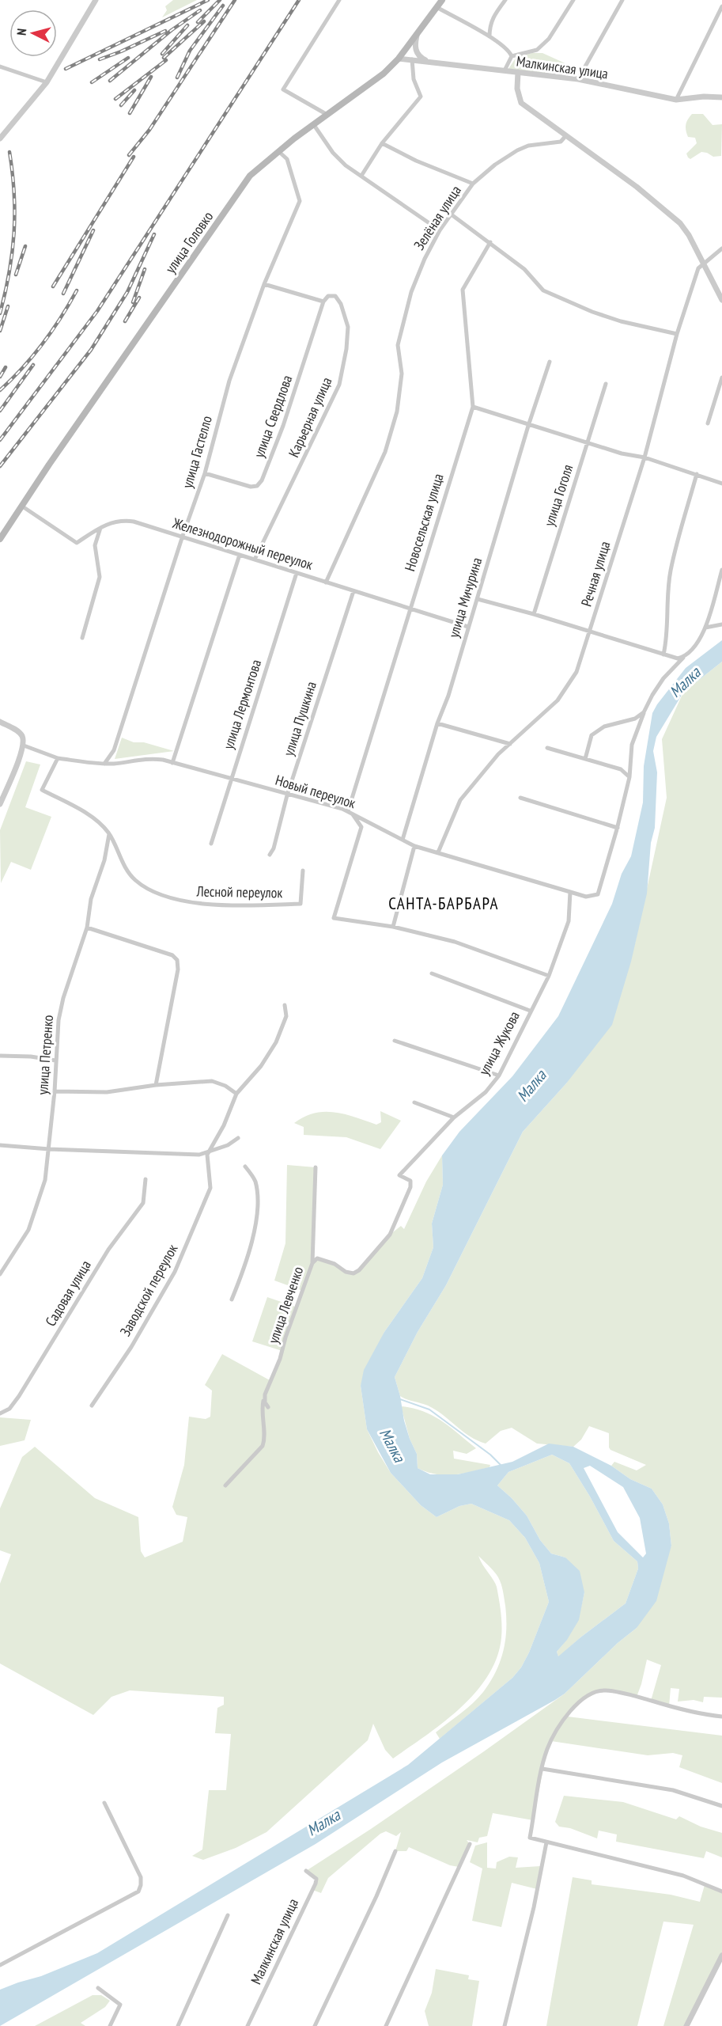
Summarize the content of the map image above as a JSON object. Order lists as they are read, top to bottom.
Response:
{
  "streets": {
    "main road": ["улица Головко"],
    "street": [
      "Малкинская улица",
      "Зелёная улица",
      "улица Свердлова",
      "Карьерная улица",
      "улица Гастелло",
      "улица Гоголя",
      "Новосельская улица",
      "Железнодорожный переулок",
      "Речная улица",
      "улица Мичурина",
      "улица Лермонтова",
      "улица Пушкина",
      "Новый переулок",
      "Лесной переулок",
      "улица Жукова",
      "улица Петренко",
      "Заводской переулок",
      "Садовая улица",
      "улица Левченко"
    ]
  },
  "crossings": [
    ["Малкинская улица", "улица Головко"],
    ["Зелёная улица", "Железнодорожный переулок"],
    ["улица Головко", "улица Гастелло"],
    ["улица Головко", "Железнодорожный переулок"],
    ["улица Свердлова", "Карьерная улица"],
    ["улица Свердлова", "улица Гастелло"],
    ["Карьерная улица", "улица Гастелло"],
    ["Карьерная улица", "Железнодорожный переулок"],
    ["улица Гастелло", "Железнодорожный переулок"],
    ["улица Гастелло", "Новый переулок"],
    ["Новосельская улица", "Железнодорожный переулок"],
    ["Новосельская улица", "Новый переулок"],
    ["Железнодорожный переулок", "улица Мичурина"],
    ["Железнодорожный переулок", "улица Лермонтова"],
    ["Железнодорожный переулок", "улица Пушкина"],
    ["Речная улица", "Новый переулок"],
    ["улица Мичурина", "Новый переулок"],
    ["улица Лермонтова", "Новый переулок"],
    ["улица Пушкина", "Новый переулок"],
    ["Новый переулок", "Лесной переулок"],
    ["Новый переулок", "улица Жукова"],
    ["Лесной переулок", "улица Петренко"],
    ["улица Жукова", "улица Левченко"]
  ],
  "districts": ["САНТА-БАРБАРА"],
  "water": ["Малка"],
  "north": "left"
}
